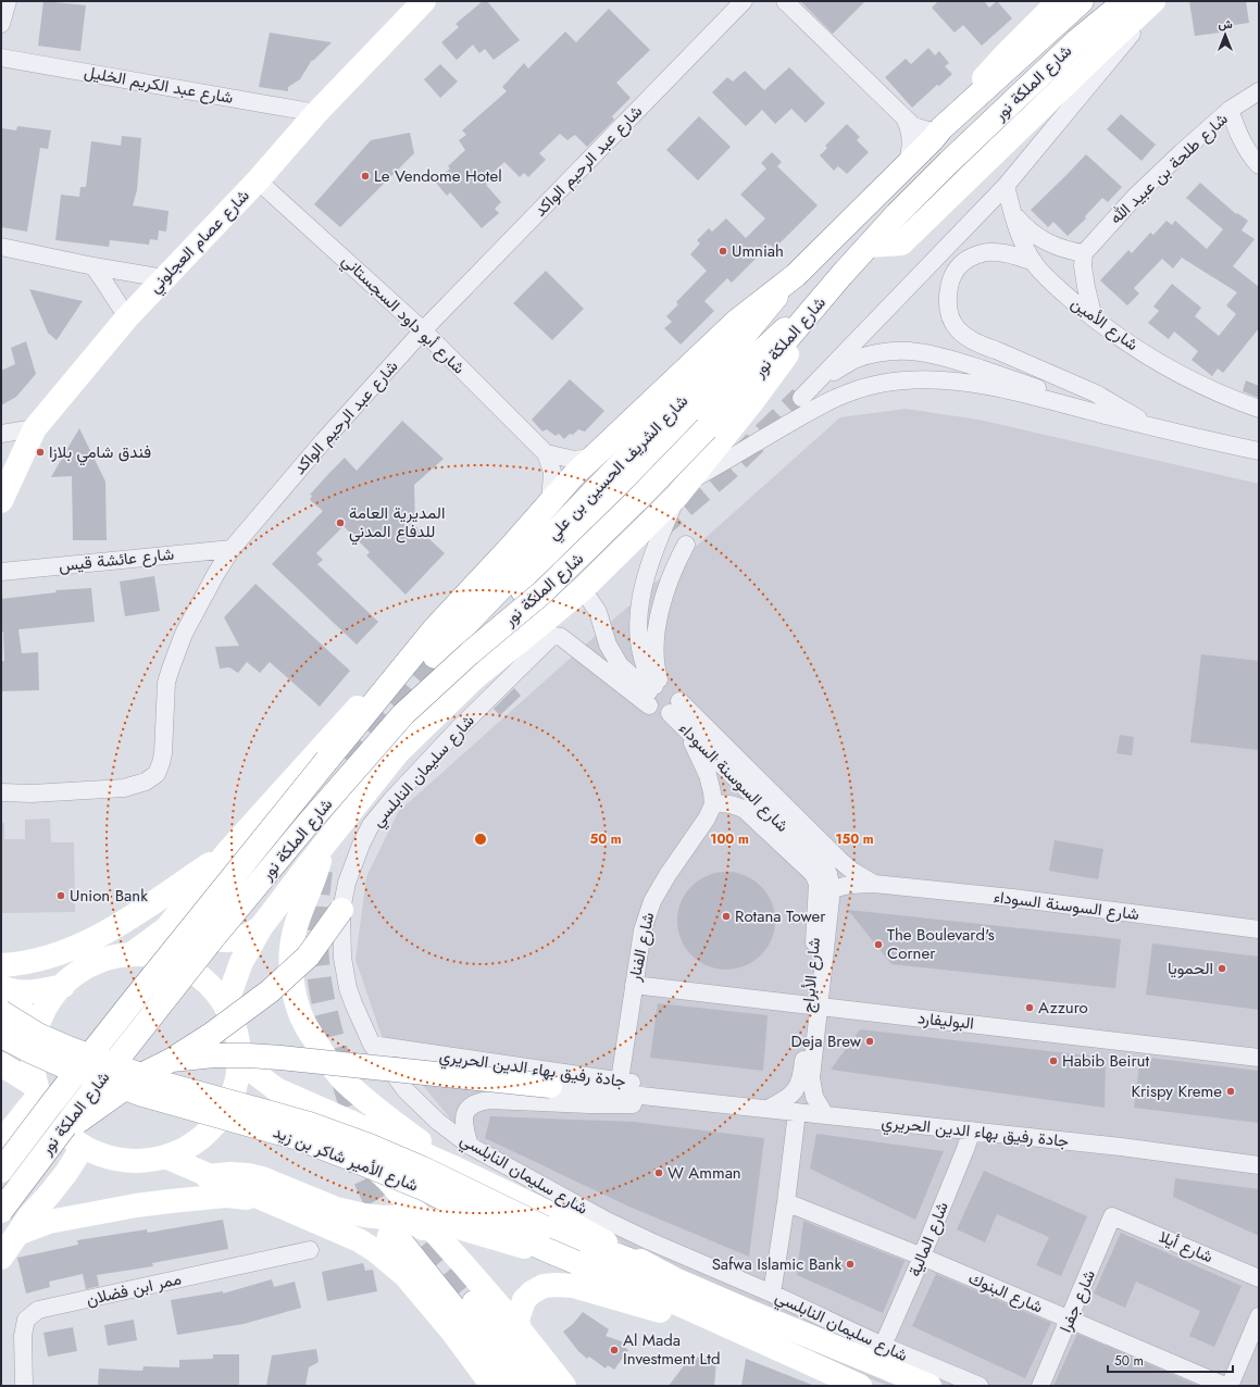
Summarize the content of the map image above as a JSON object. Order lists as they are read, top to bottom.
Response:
{
  "streets": {
    "main road": [
      "شارع الملكة نور",
      "شارع عصام العجلوني",
      "شارع الشريف الحسين بن علي",
      "شارع سليمان النابلسي",
      "شارع الأمير شاكر بن زيد"
    ],
    "street": [
      "شارع عبد الكريم الخليل",
      "شارع عبد الرحيم الواكد",
      "شارع طلحة بن عبيد الله",
      "شارع أبو داود السجستاني",
      "شارع الأمين",
      "شارع عائشة قيس",
      "شارع السوسنة السوداء",
      "شارع الفنار",
      "شارع الأبراج",
      "البوليفارد",
      "جادة رفيق بهاء الدين الحريري",
      "شارع المالية",
      "شارع أيلا",
      "ممر ابن فضلان",
      "شارع البنوك",
      "شارع جفرا"
    ]
  },
  "crossings": [
    ["شارع الملكة نور", "شارع الشريف الحسين بن علي"],
    ["شارع عبد الكريم الخليل", "شارع عصام العجلوني"],
    ["شارع عبد الرحيم الواكد", "شارع أبو داود السجستاني"],
    ["شارع عبد الرحيم الواكد", "شارع عائشة قيس"],
    ["شارع عصام العجلوني", "شارع أبو داود السجستاني"],
    ["شارع سليمان النابلسي", "شارع السوسنة السوداء"],
    ["شارع سليمان النابلسي", "جادة رفيق بهاء الدين الحريري"],
    ["شارع سليمان النابلسي", "شارع الأمير شاكر بن زيد"],
    ["شارع سليمان النابلسي", "شارع المالية"],
    ["شارع السوسنة السوداء", "شارع الأبراج"],
    ["شارع الفنار", "شارع الأبراج"],
    ["شارع الفنار", "البوليفارد"],
    ["شارع الفنار", "جادة رفيق بهاء الدين الحريري"],
    ["شارع الأبراج", "البوليفارد"],
    ["شارع الأبراج", "جادة رفيق بهاء الدين الحريري"],
    ["جادة رفيق بهاء الدين الحريري", "شارع المالية"],
    ["شارع المالية", "شارع البنوك"],
    ["شارع أيلا", "شارع جفرا"],
    ["شارع البنوك", "شارع جفرا"]
  ],
  "places": [
    "Le Vendome Hotel",
    "Umniah",
    "فندق شامي بلازا",
    "المديرية العامة للدفاع المدني",
    "Union Bank",
    "Rotana Tower",
    "The Boulevard's Corner",
    "الحمويا",
    "Azzuro",
    "Deja Brew",
    "Habib Beirut",
    "Krispy Kreme",
    "W Amman",
    "Safwa Islamic Bank",
    "Al Mada Investment Ltd"
  ],
  "scale_bar": "50 m",
  "north": "top",
  "rings": ["50 m", "100 m", "150 m"]
}
